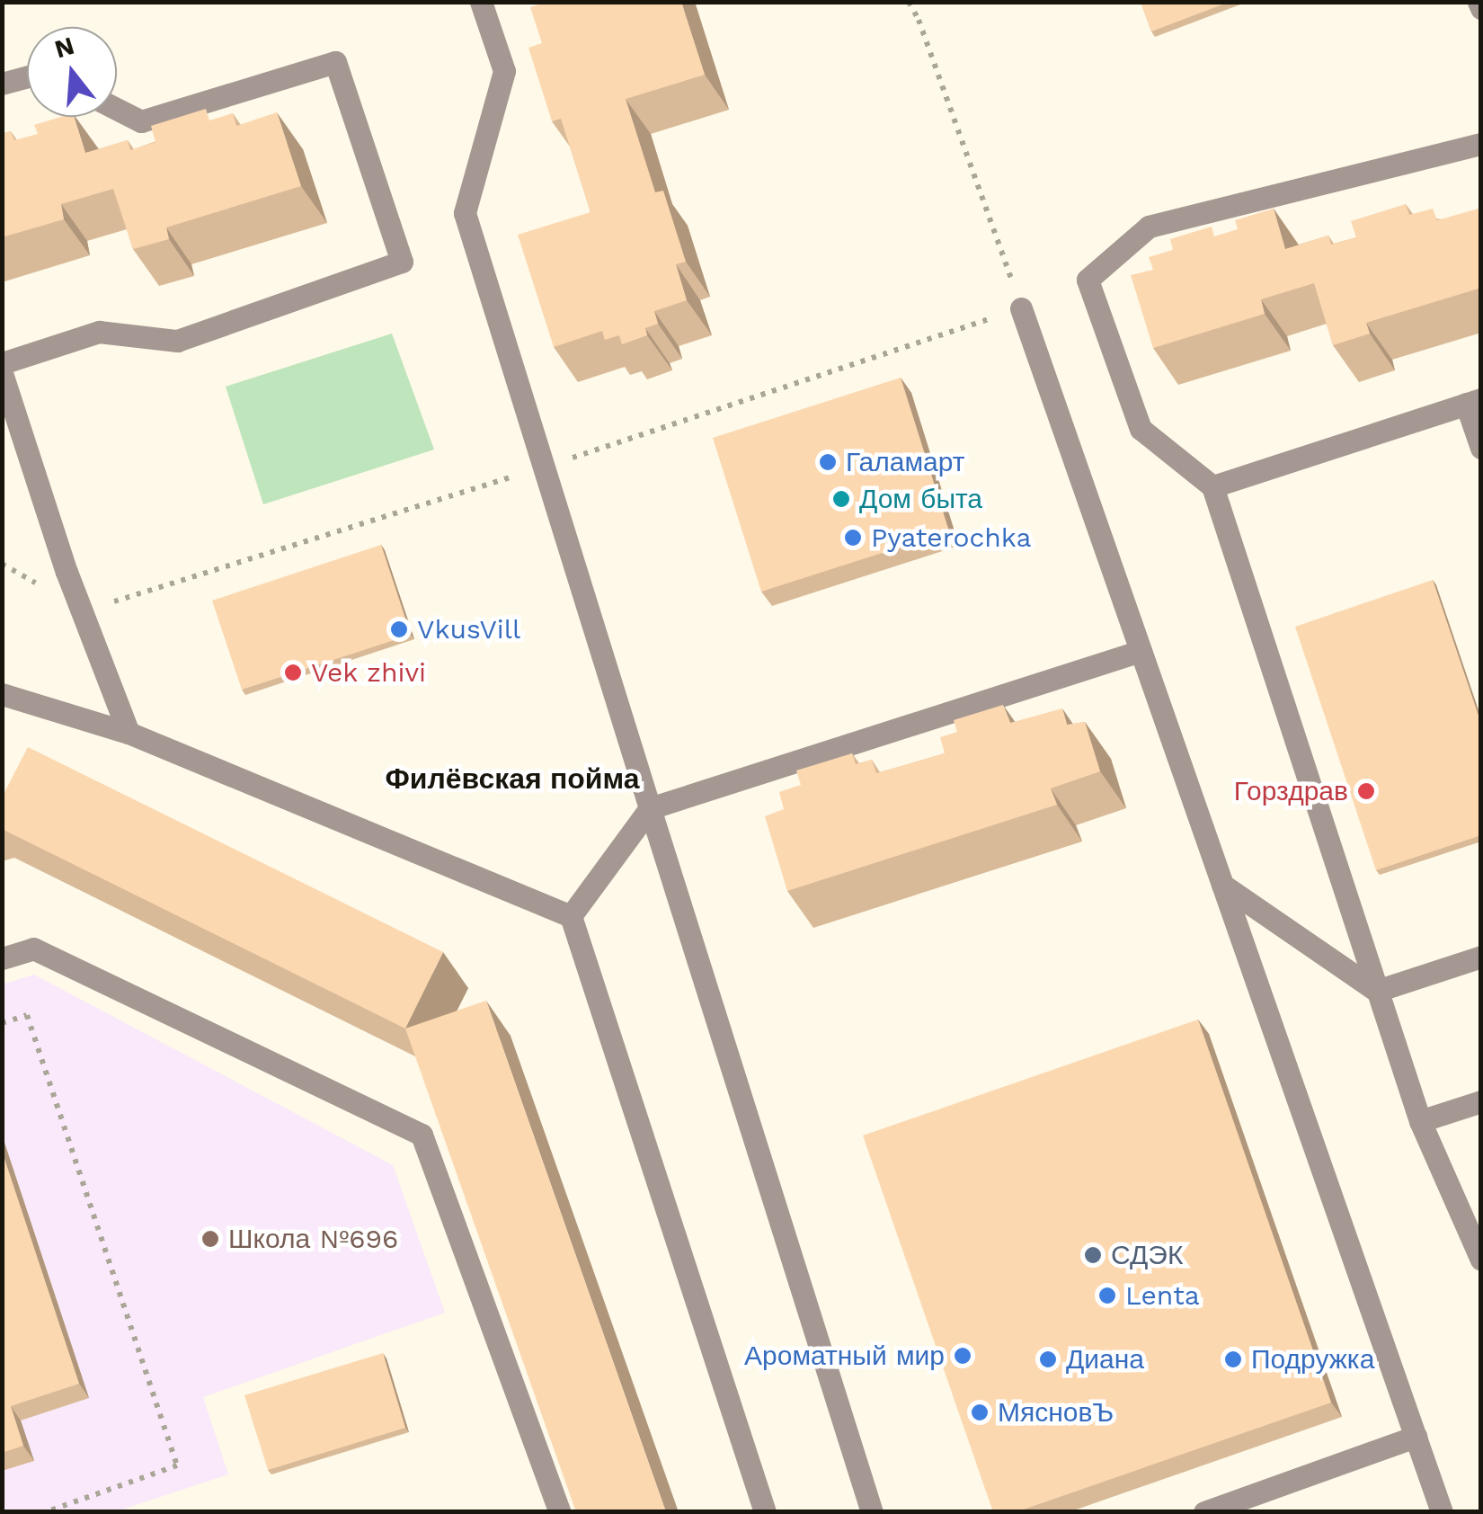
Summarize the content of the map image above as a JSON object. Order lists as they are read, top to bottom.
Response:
{
  "districts": ["Филёвская пойма"],
  "places": [
    "Галамарт",
    "Дом быта",
    "Pyaterochka",
    "VkusVill",
    "Vek zhivi",
    "Горздрав",
    "Школа №696",
    "СДЭК",
    "Lenta",
    "Ароматный мир",
    "Диана",
    "Подружка",
    "МясновЪ"
  ],
  "north": "top"
}
